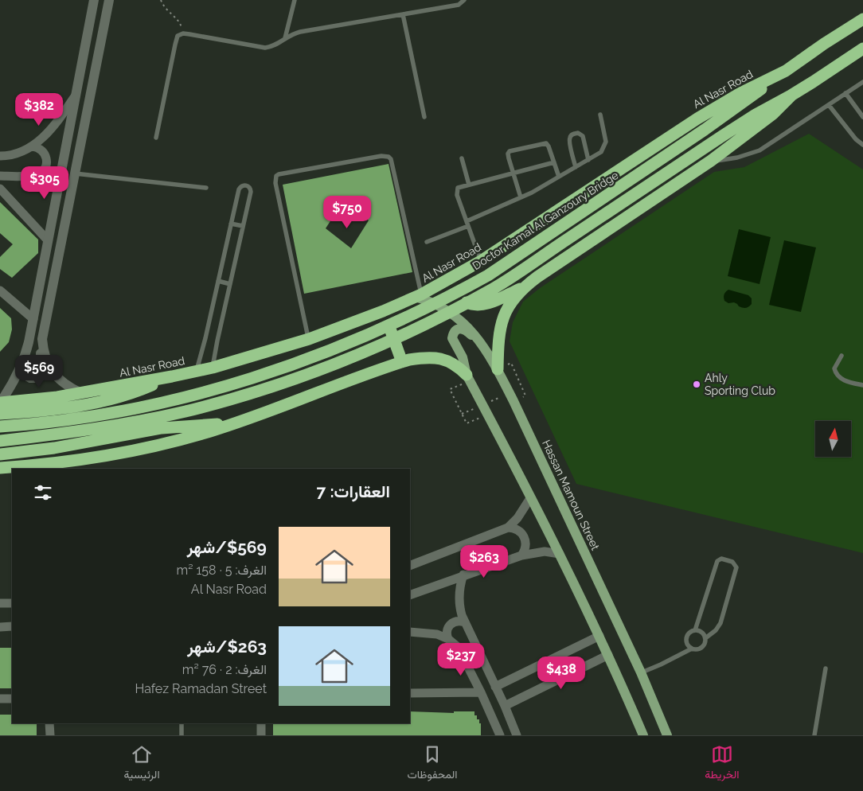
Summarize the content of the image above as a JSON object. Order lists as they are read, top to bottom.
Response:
{
  "streets": {
    "highway": ["Al Nasr Road", "Doctor Kamal Al Ganzoury Bridge"],
    "main road": ["Hassan Mamoun Street"]
  },
  "crossings": [
    ["Al Nasr Road", "Doctor Kamal Al Ganzoury Bridge"],
    ["Al Nasr Road", "Hassan Mamoun Street"]
  ],
  "places": ["Ahly Sporting Club"],
  "north": "top",
  "page": {
    "price": [
      "$382",
      "$305",
      "$750",
      "$569",
      "$263",
      "$237",
      "$438"
    ],
    "heading": "العقارات: 7",
    "list": [
      {
        "name": "$569/شهر",
        "note": "الغرف: 5 · 158 m² · Al Nasr Road"
      },
      {
        "name": "$263/شهر",
        "note": "الغرف: 2 · 76 m² · Hafez Ramadan Street"
      }
    ],
    "tabs": ["الخريطة", "المحفوظات", "الرئيسية"]
  }
}
